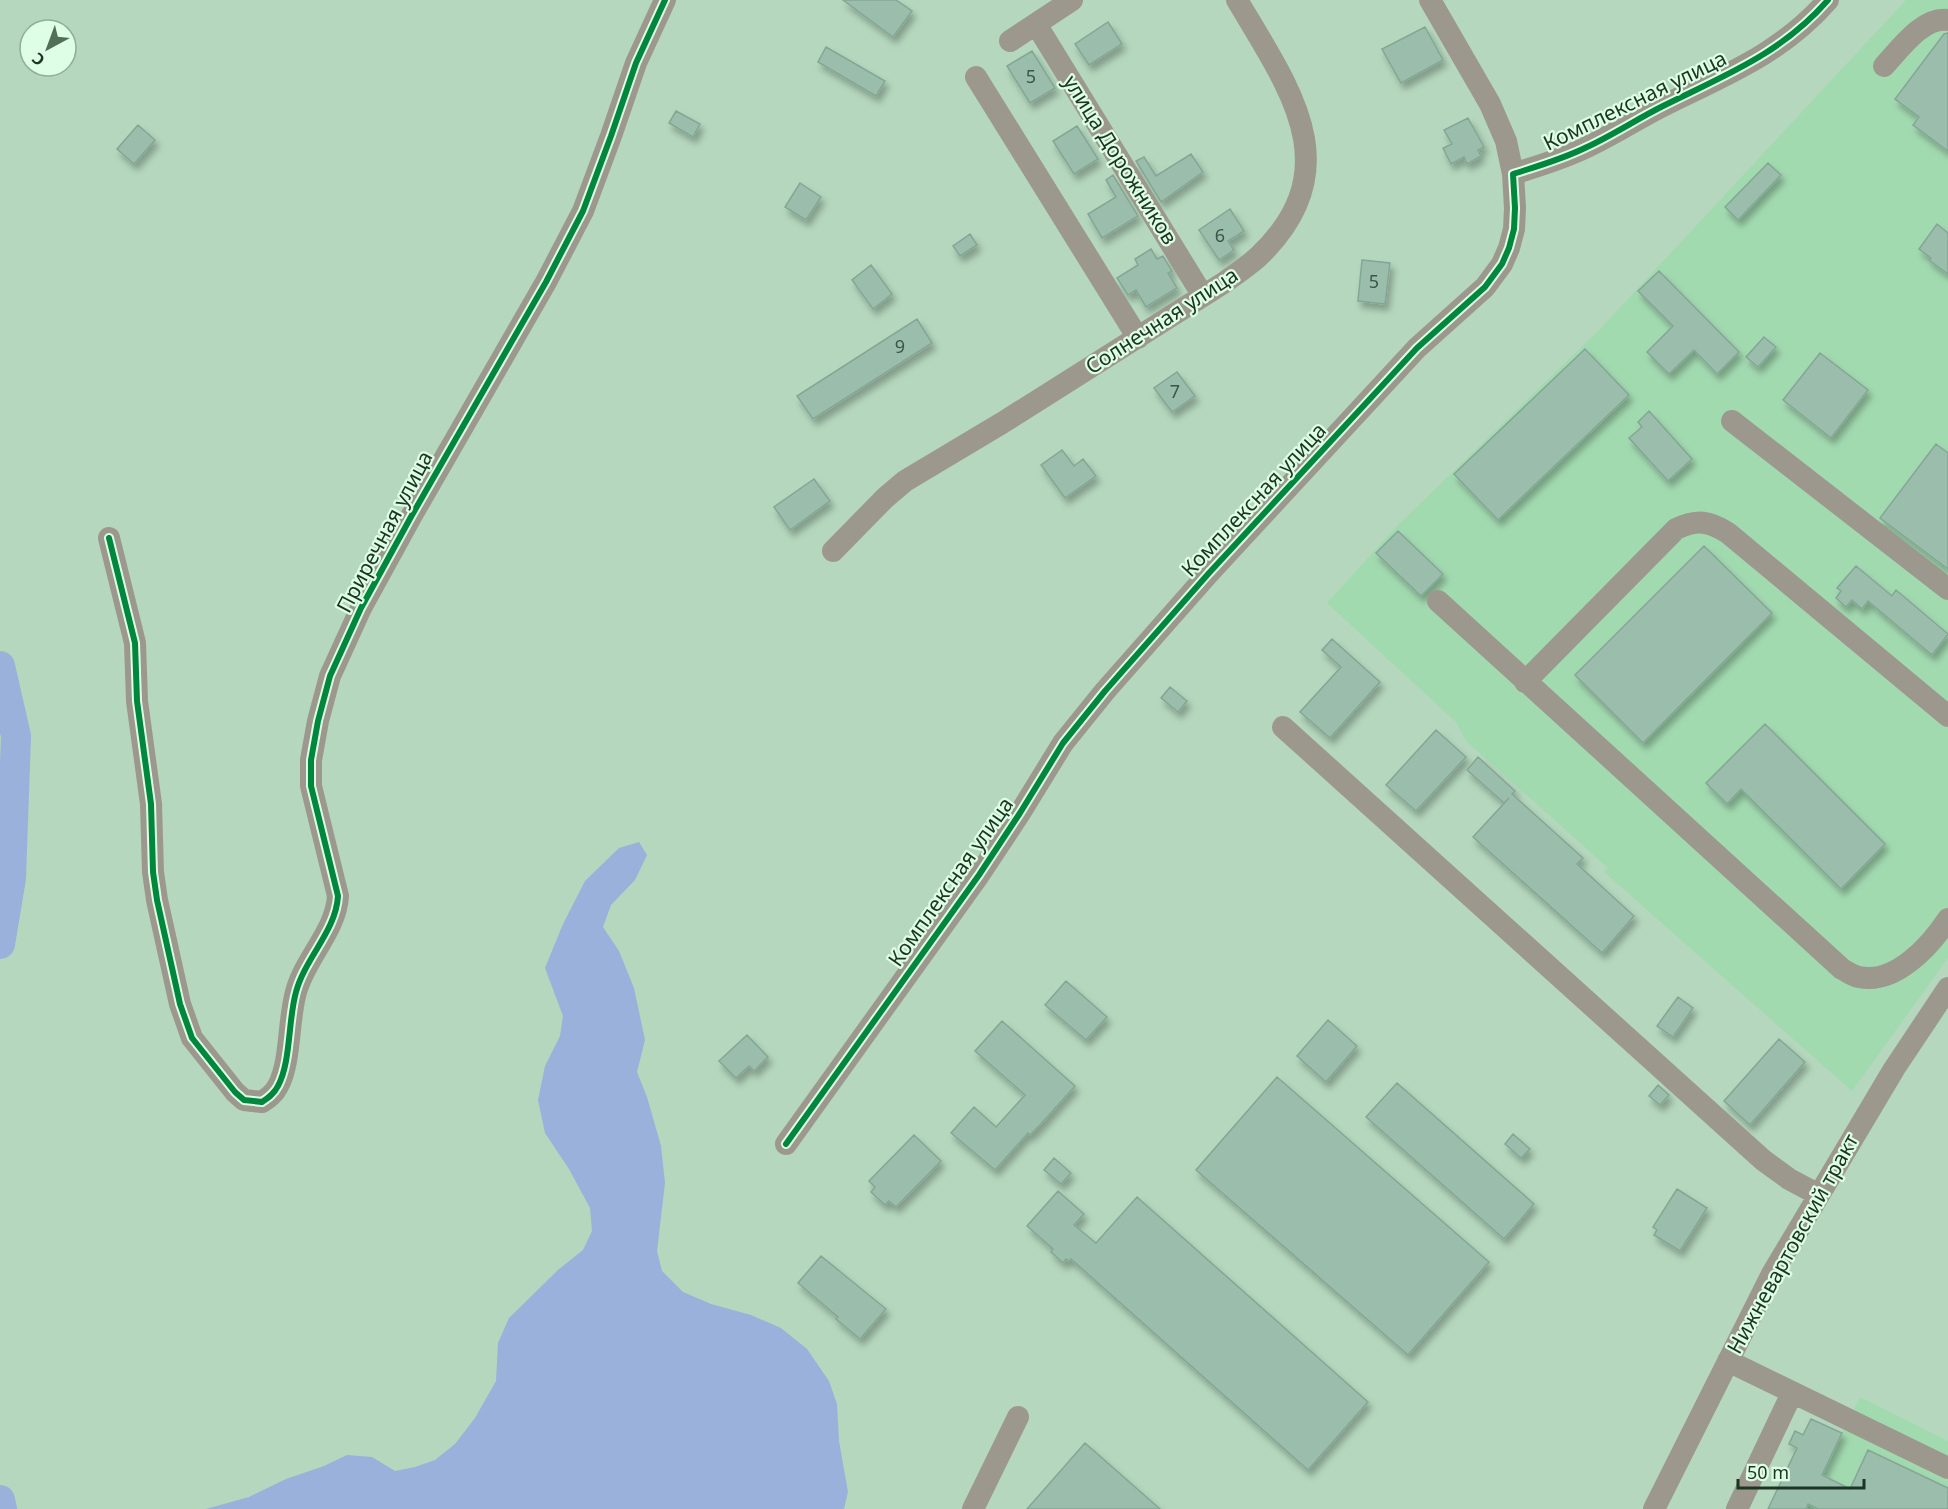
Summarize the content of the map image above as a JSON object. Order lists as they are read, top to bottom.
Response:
{
  "streets": {
    "street": [
      "Комплексная улица",
      "улица Дорожников",
      "Солнечная улица",
      "Приречная улица",
      "Нижневартовский тракт"
    ]
  },
  "crossings": [
    ["улица Дорожников", "Солнечная улица"]
  ],
  "house_numbers": [
    "5",
    "6",
    "5",
    "9",
    "7"
  ],
  "scale_bar": "50 m",
  "north": "bottom left"
}
